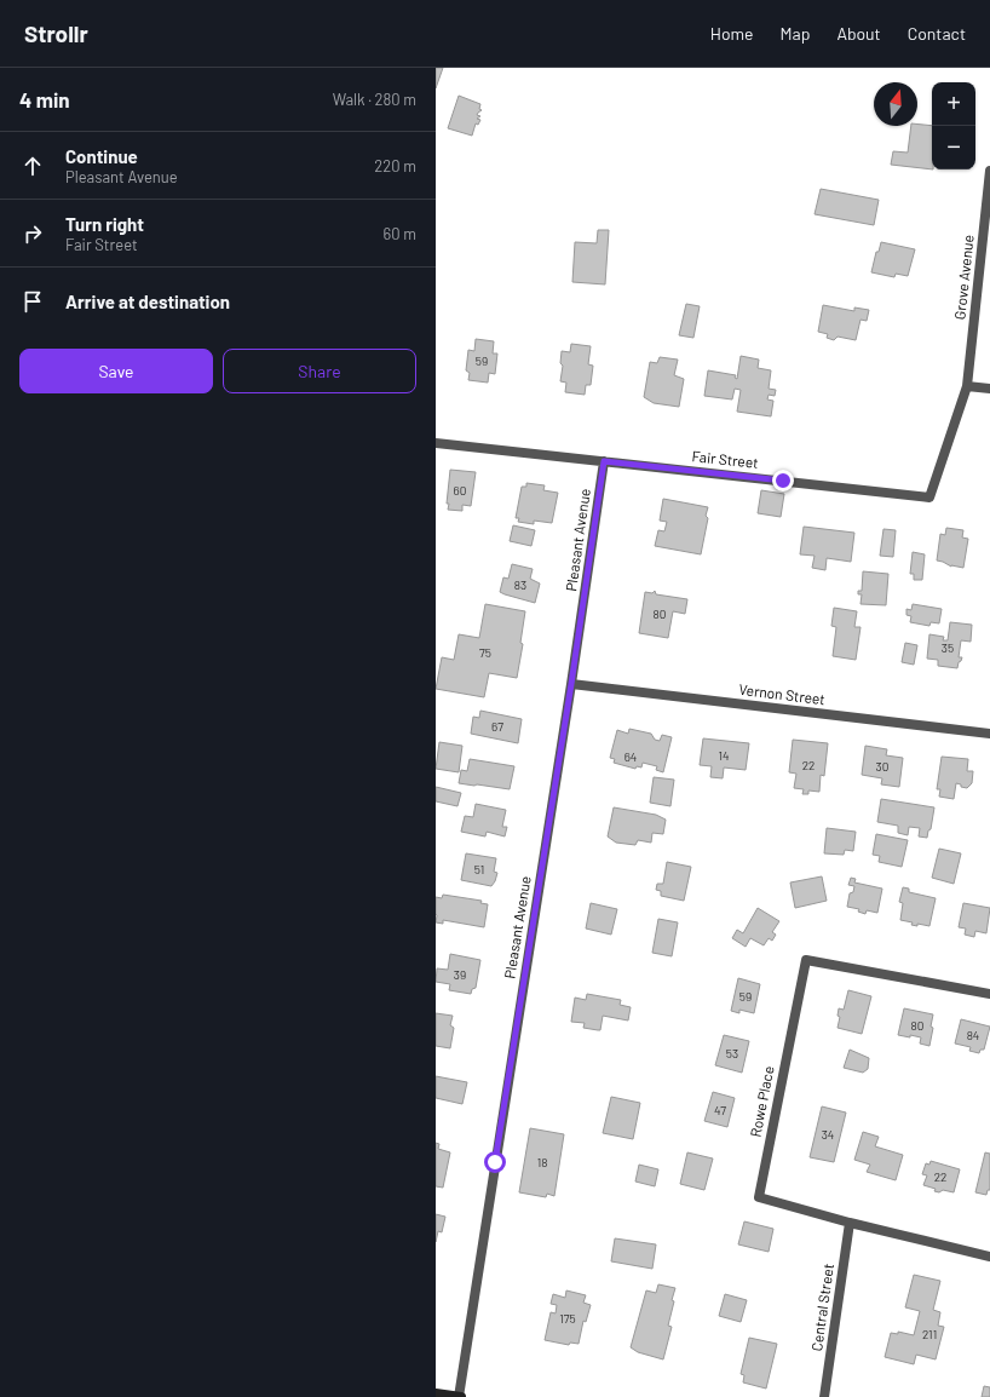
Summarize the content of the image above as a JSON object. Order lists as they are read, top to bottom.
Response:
{
  "streets": {
    "street": [
      "Grove Avenue",
      "Fair Street",
      "Pleasant Avenue",
      "Vernon Street",
      "Rowe Place",
      "Central Street"
    ]
  },
  "crossings": [
    ["Grove Avenue", "Fair Street"],
    ["Fair Street", "Pleasant Avenue"],
    ["Pleasant Avenue", "Vernon Street"],
    ["Rowe Place", "Central Street"]
  ],
  "house_numbers": [
    "59",
    "60",
    "83",
    "80",
    "35",
    "75",
    "67",
    "14",
    "64",
    "22",
    "30",
    "51",
    "39",
    "59",
    "80",
    "84",
    "53",
    "47",
    "34",
    "18",
    "22",
    "175",
    "211"
  ],
  "north": "top",
  "page": {
    "header": "Strollr",
    "nav": [
      "Home",
      "Map",
      "About",
      "Contact"
    ],
    "heading": ["4 min", "Walk · 280 m"],
    "map_buttons": ["+", "−"],
    "list": [
      ["Continue", "Pleasant Avenue", "220 m"],
      ["Turn right", "Fair Street", "60 m"],
      "Arrive at destination"
    ],
    "buttons": ["Save", "Share"]
  }
}
